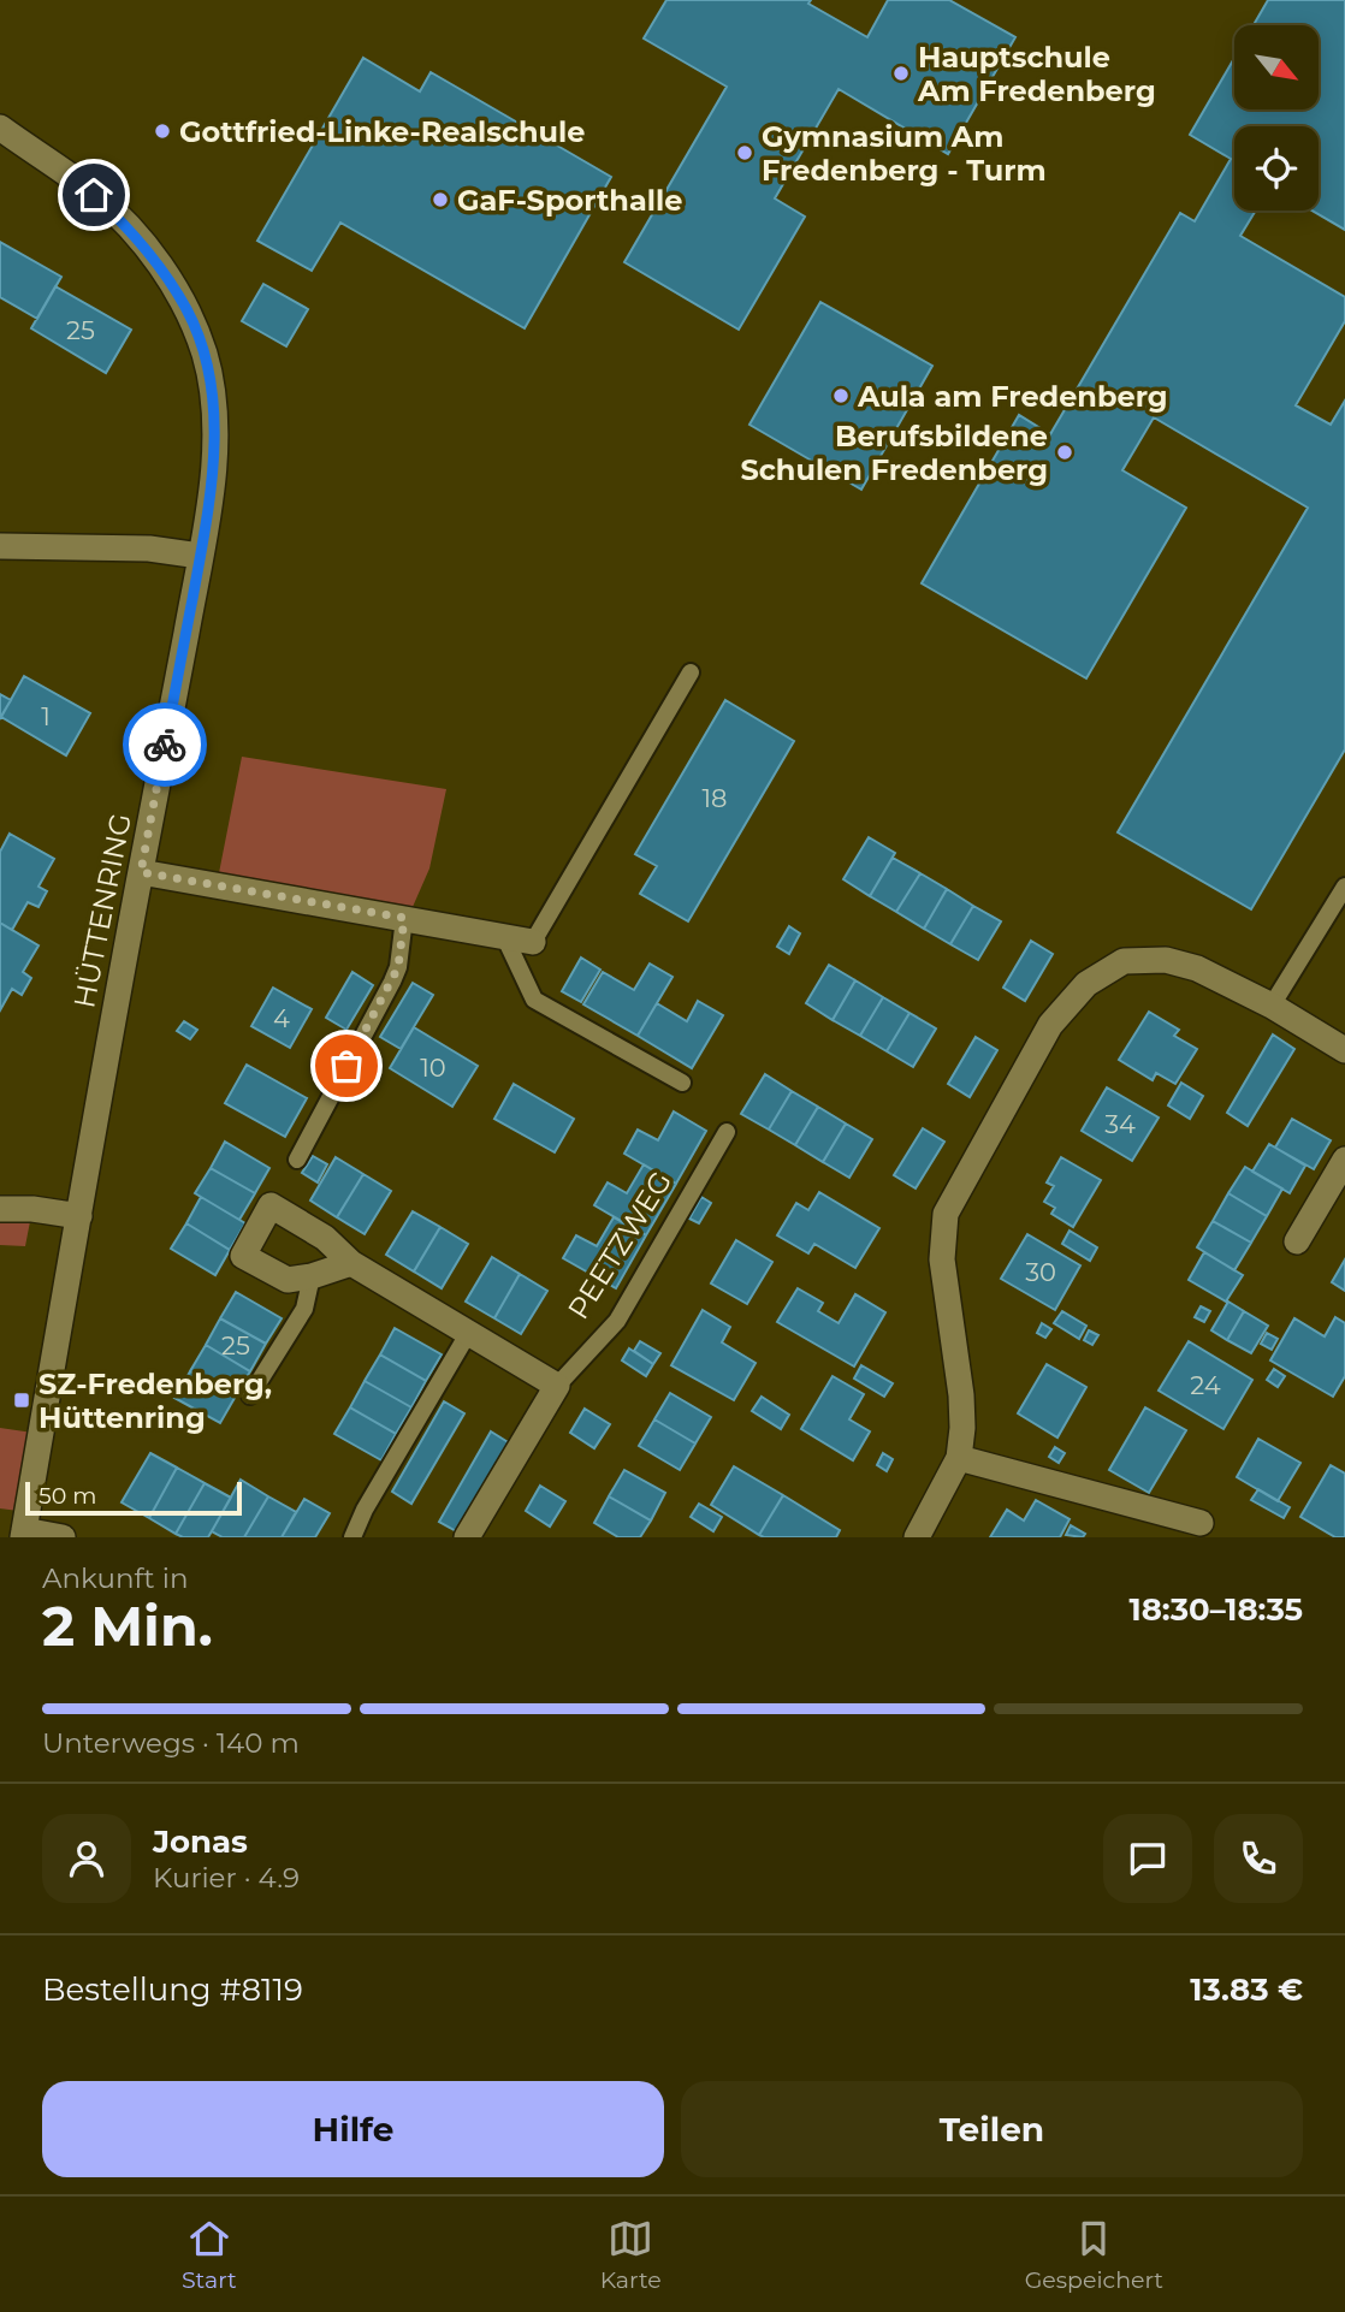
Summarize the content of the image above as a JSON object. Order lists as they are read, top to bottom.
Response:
{
  "streets": {
    "street": ["HÜTTENRING", "PEETZWEG"]
  },
  "places": {
    "other": [
      "Hauptschule Am Fredenberg",
      "Gottfried-Linke-Realschule",
      "Gymnasium Am Fredenberg - Turm",
      "GaF-Sporthalle",
      "Aula am Fredenberg",
      "Berufsbildene Schulen Fredenberg"
    ],
    "transit": ["SZ-Fredenberg, Hüttenring"]
  },
  "house_numbers": [
    "25",
    "1",
    "18",
    "4",
    "10",
    "34",
    "30",
    "25",
    "24"
  ],
  "scale_bar": "50 m",
  "north": "bottom right",
  "page": {
    "scale": "50 m",
    "heading": ["2 Min.", "Ankunft in", "18:30–18:35"],
    "panel": [
      "Jonas",
      "Kurier · 4.9",
      "Bestellung #8119",
      "13.83 €"
    ],
    "bar": "Unterwegs · 140 m",
    "buttons": ["Hilfe", "Teilen"],
    "tabs": ["Start", "Karte", "Gespeichert"]
  }
}
